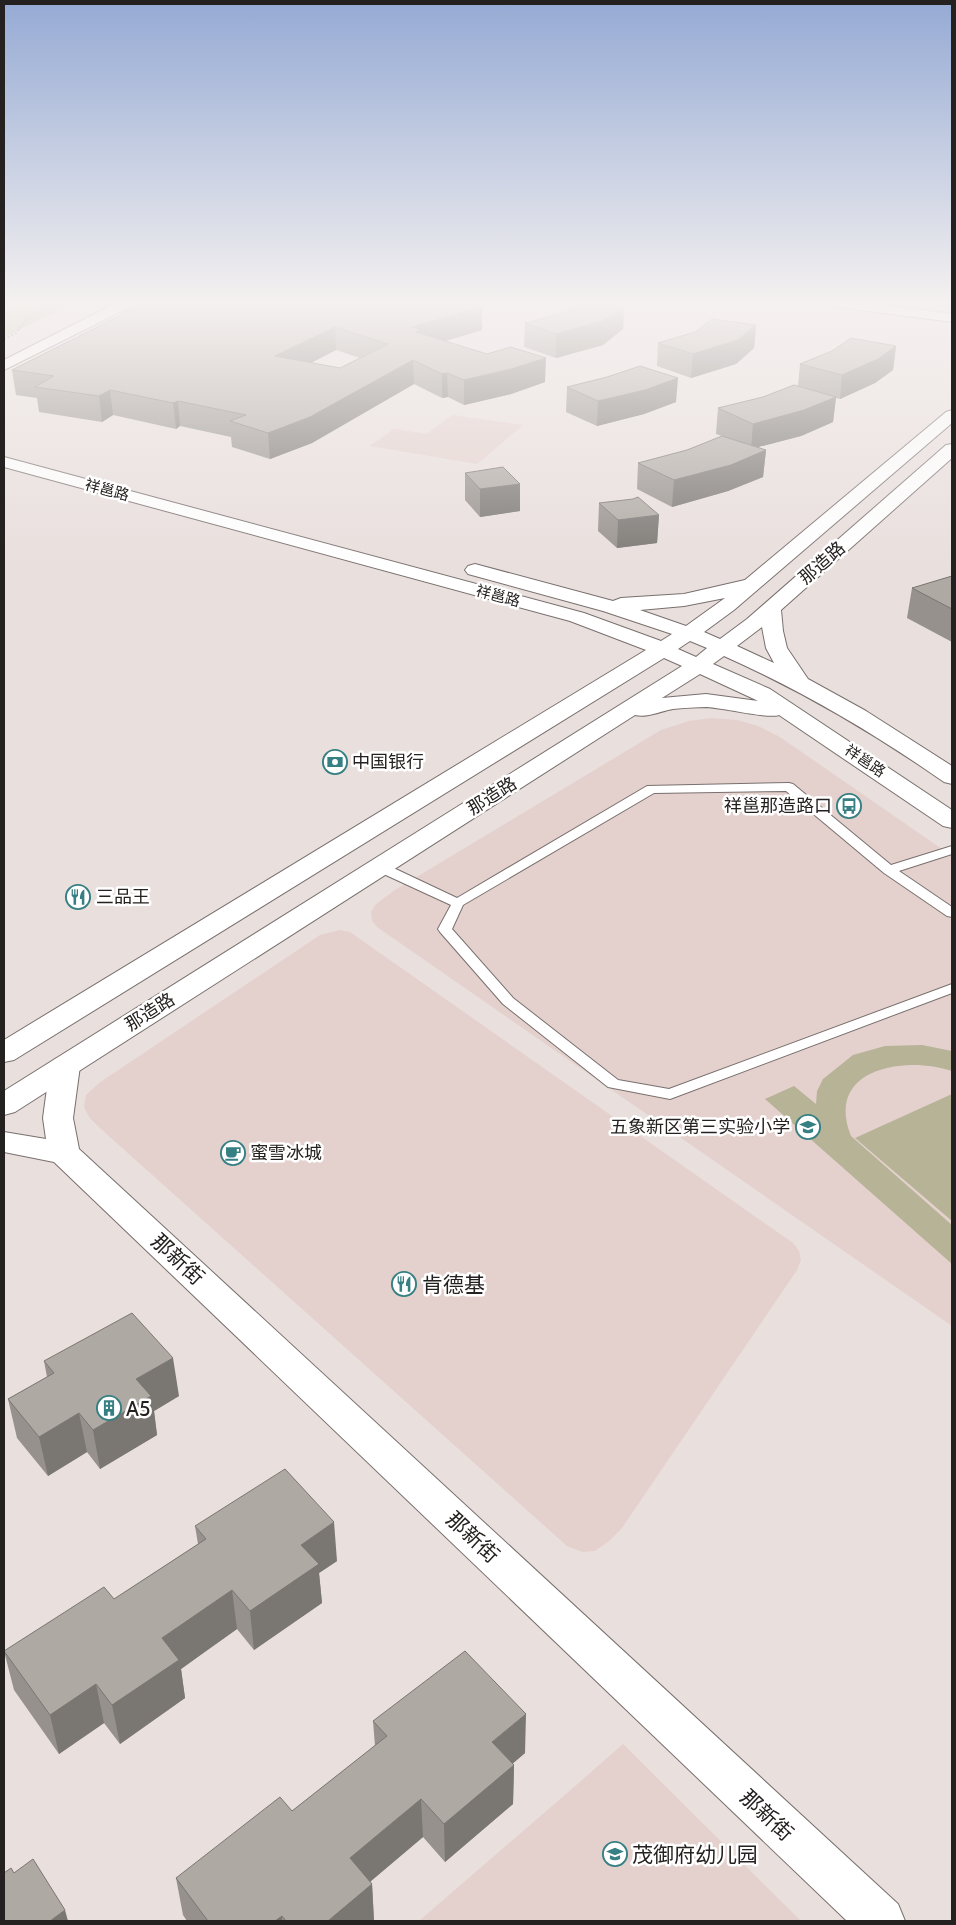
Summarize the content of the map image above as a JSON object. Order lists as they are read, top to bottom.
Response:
{
  "streets": {
    "street": ["祥邕路", "那造路", "那新街"]
  },
  "crossings": [
    ["祥邕路", "那造路"]
  ],
  "places": {
    "bank": ["中国银行"],
    "bus stop": ["祥邕那造路口"],
    "restaurant": ["三品王", "肯德基"],
    "school or university": ["五象新区第三实验小学", "茂御府幼儿园"],
    "cafe": ["蜜雪冰城"],
    "building": ["A5"]
  }
}
